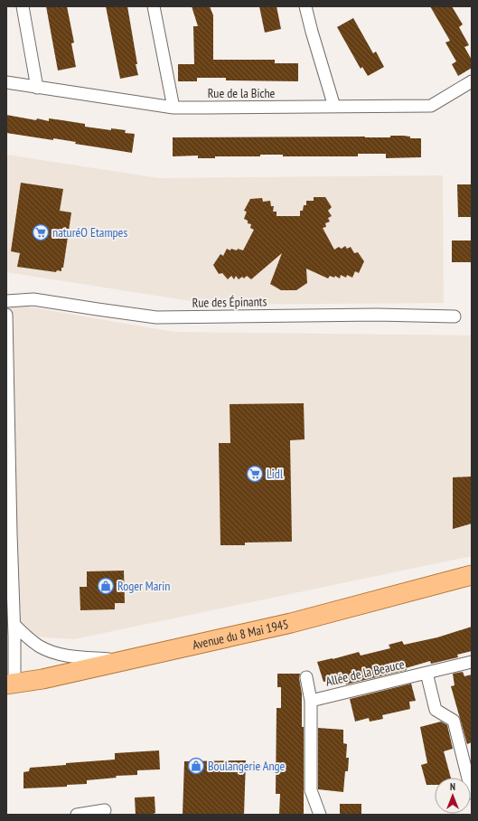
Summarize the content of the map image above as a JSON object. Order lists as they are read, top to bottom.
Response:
{
  "streets": {
    "main road": ["Avenue du 8 Mai 1945"],
    "street": ["Rue de la Biche", "Rue des Épinants", "Allée de la Beauce"]
  },
  "places": {
    "supermarket": ["naturéO Etampes", "Lidl"],
    "shop": ["Roger Marin", "Boulangerie Ange"]
  },
  "north": "top"
}
